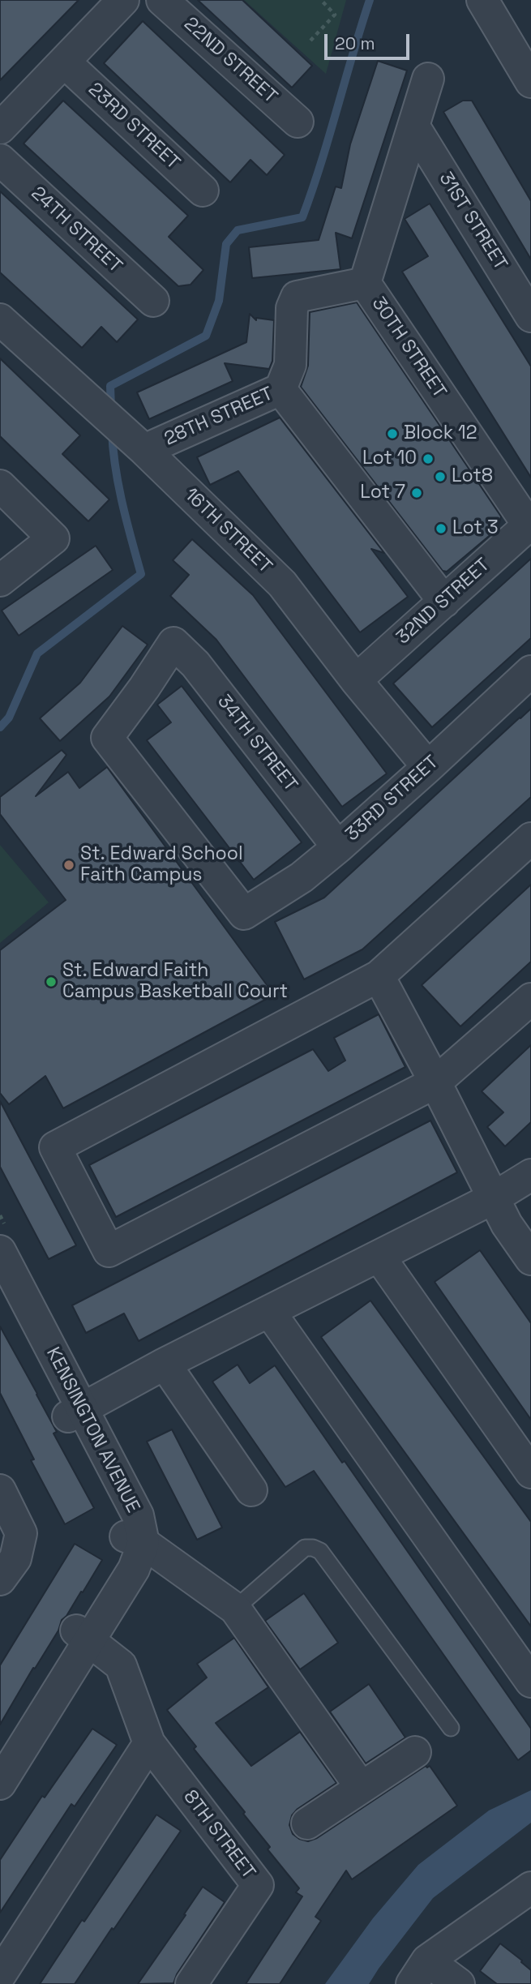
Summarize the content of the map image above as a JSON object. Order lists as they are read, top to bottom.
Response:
{
  "streets": {
    "street": [
      "22ND STREET",
      "23RD STREET",
      "31ST STREET",
      "24TH STREET",
      "30TH STREET",
      "28TH STREET",
      "16TH STREET",
      "32ND STREET",
      "34TH STREET",
      "33RD STREET",
      "KENSINGTON AVENUE",
      "8TH STREET"
    ]
  },
  "crossings": [
    ["30TH STREET", "28TH STREET"],
    ["30TH STREET", "32ND STREET"],
    ["28TH STREET", "16TH STREET"],
    ["16TH STREET", "32ND STREET"],
    ["16TH STREET", "33RD STREET"],
    ["34TH STREET", "33RD STREET"]
  ],
  "places": [
    "Block 12",
    "Lot 10",
    "Lot8",
    "Lot 7",
    "Lot 3",
    "St. Edward School Faith Campus",
    "St. Edward Faith Campus Basketball Court"
  ],
  "scale_bar": "20 m"
}
